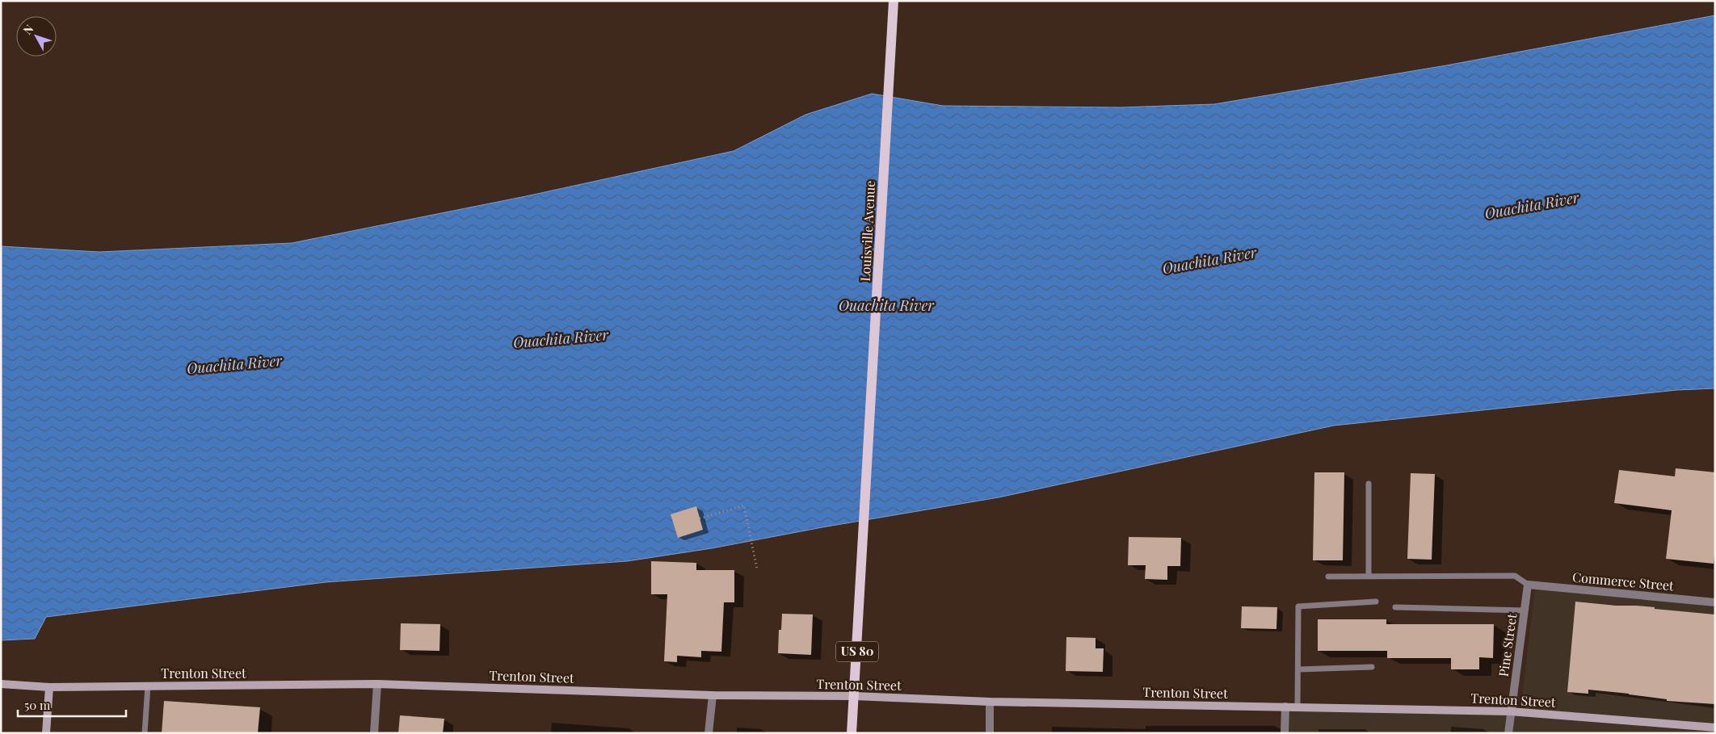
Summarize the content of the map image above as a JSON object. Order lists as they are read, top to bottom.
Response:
{
  "streets": {
    "main road": ["Louisville Avenue", "US 80"],
    "street": ["Commerce Street", "Pine Street", "Trenton Street"]
  },
  "crossings": [
    ["Louisville Avenue", "US 80"],
    ["Louisville Avenue", "Trenton Street"],
    ["Commerce Street", "Pine Street"],
    ["Pine Street", "Trenton Street"],
    ["US 80", "Trenton Street"]
  ],
  "water": ["Ouachita River"],
  "scale_bar": "50 m",
  "north": "top left"
}
